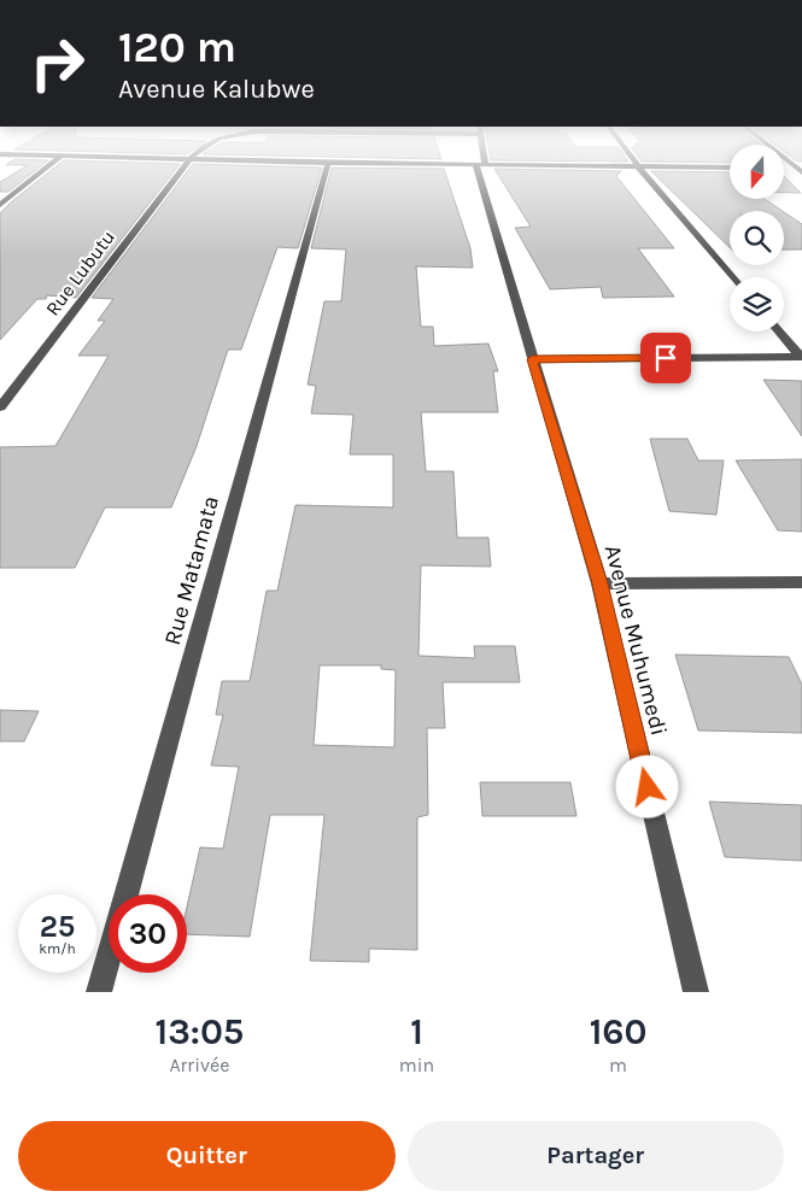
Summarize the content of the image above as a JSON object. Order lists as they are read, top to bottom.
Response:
{
  "streets": {
    "street": ["Rue Lubutu", "Rue Matamata", "Avenue Muhumedi"]
  },
  "north": "bottom",
  "page": {
    "turn": ["120 m", "Avenue Kalubwe"],
    "speed": "25 km/h",
    "limit": "30",
    "eta": [
      "13:05",
      "Arrivée",
      "1",
      "min",
      "160",
      "m"
    ],
    "buttons": ["Quitter", "Partager"]
  }
}
